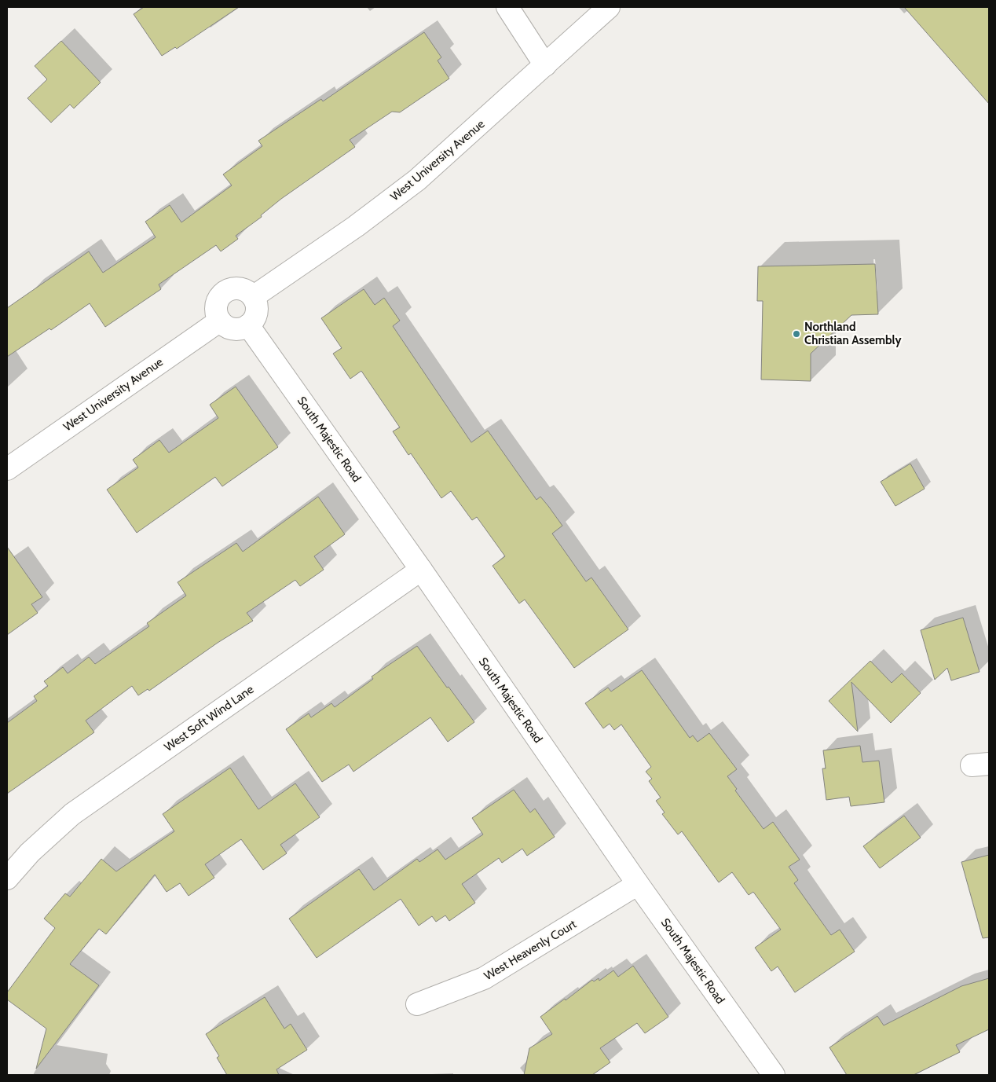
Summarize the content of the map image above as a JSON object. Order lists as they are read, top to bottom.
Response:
{
  "streets": {
    "street": [
      "West University Avenue",
      "South Majestic Road",
      "West Soft Wind Lane",
      "West Heavenly Court"
    ]
  },
  "crossings": [
    ["West University Avenue", "South Majestic Road"],
    ["South Majestic Road", "West Soft Wind Lane"],
    ["South Majestic Road", "West Heavenly Court"]
  ],
  "places": ["Northland Christian Assembly"]
}
